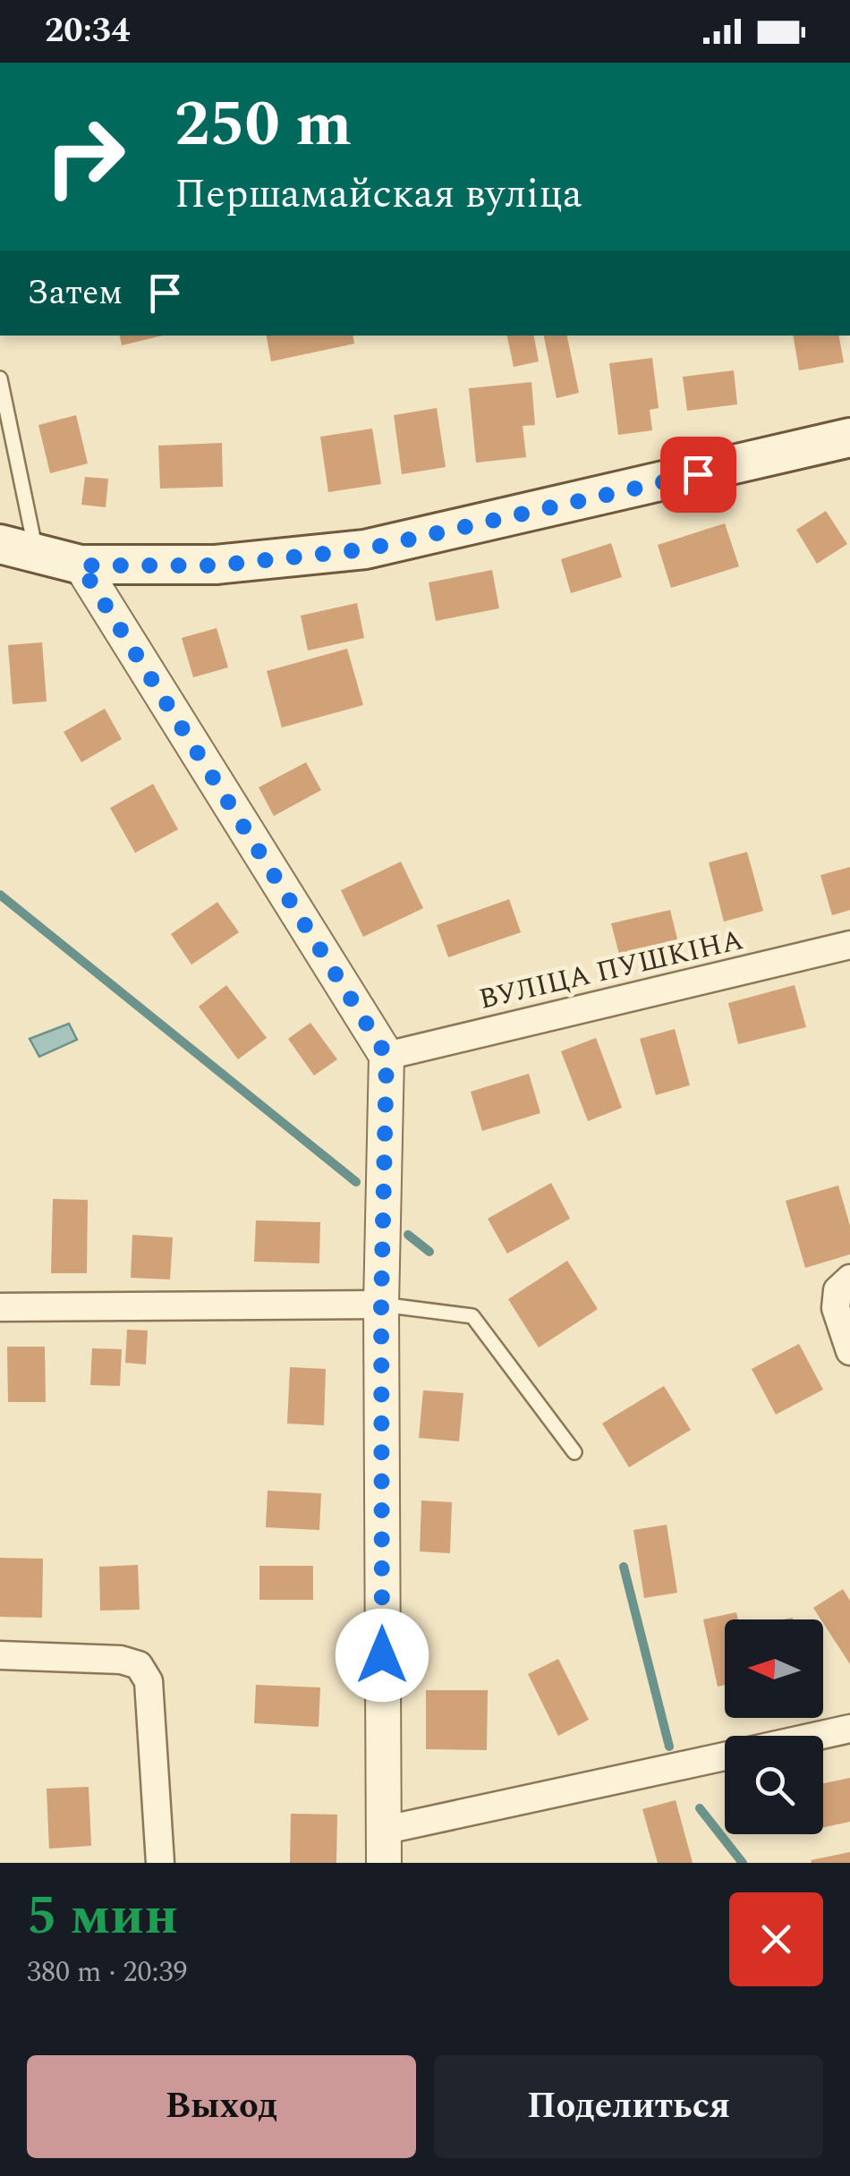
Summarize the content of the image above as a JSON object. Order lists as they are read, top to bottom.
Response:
{
  "streets": {
    "street": ["ВУЛІЦА ПУШКІНА"]
  },
  "north": "left",
  "page": {
    "status": "20:34",
    "turn": ["250 m", "Першамайская вуліца"],
    "then": "Затем",
    "heading": ["5 мин", "380 m · 20:39"],
    "buttons": ["Выход", "Поделиться"]
  }
}
